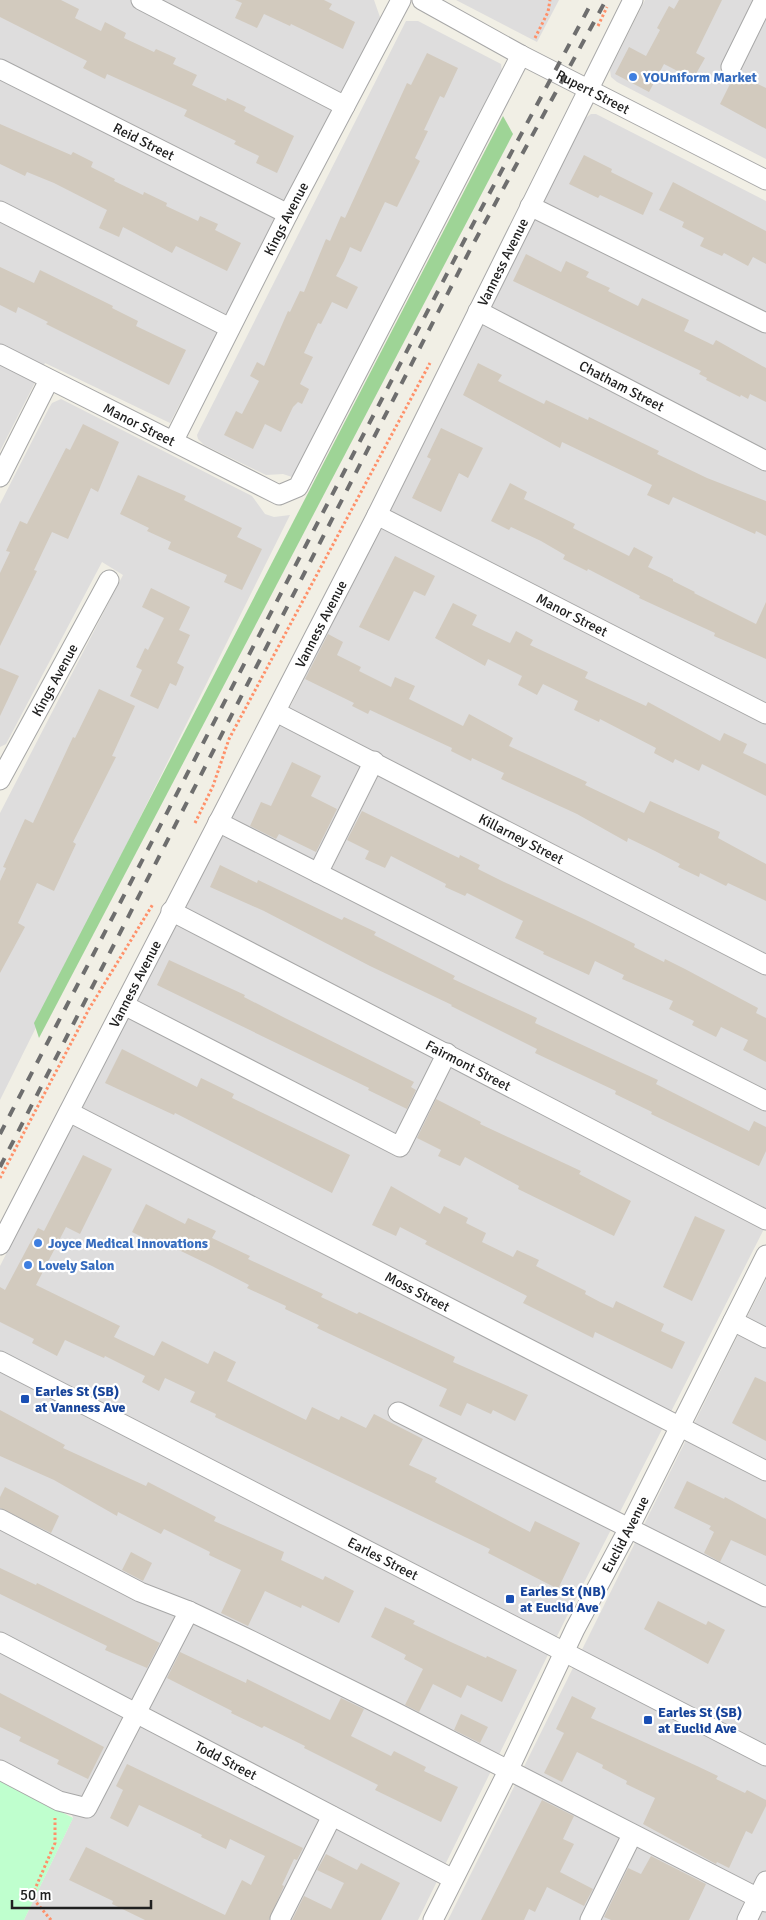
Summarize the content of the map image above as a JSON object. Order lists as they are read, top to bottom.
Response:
{
  "streets": {
    "street": [
      "Rupert Street",
      "Reid Street",
      "Kings Avenue",
      "Vanness Avenue",
      "Chatham Street",
      "Manor Street",
      "Killarney Street",
      "Fairmont Street",
      "Moss Street",
      "Euclid Avenue",
      "Earles Street",
      "Todd Street"
    ]
  },
  "crossings": [
    ["Rupert Street", "Vanness Avenue"],
    ["Rupert Street", "Manor Street"],
    ["Reid Street", "Kings Avenue"],
    ["Kings Avenue", "Manor Street"],
    ["Vanness Avenue", "Chatham Street"],
    ["Vanness Avenue", "Manor Street"],
    ["Vanness Avenue", "Killarney Street"],
    ["Vanness Avenue", "Fairmont Street"],
    ["Vanness Avenue", "Moss Street"],
    ["Moss Street", "Euclid Avenue"],
    ["Euclid Avenue", "Earles Street"],
    ["Euclid Avenue", "Todd Street"]
  ],
  "places": {
    "other": ["YOUniform Market", "Joyce Medical Innovations", "Lovely Salon"],
    "transit": ["Earles St (SB) at Vanness Ave", "Earles St (NB) at Euclid Ave", "Earles St (SB) at Euclid Ave"]
  },
  "scale_bar": "50 m"
}
